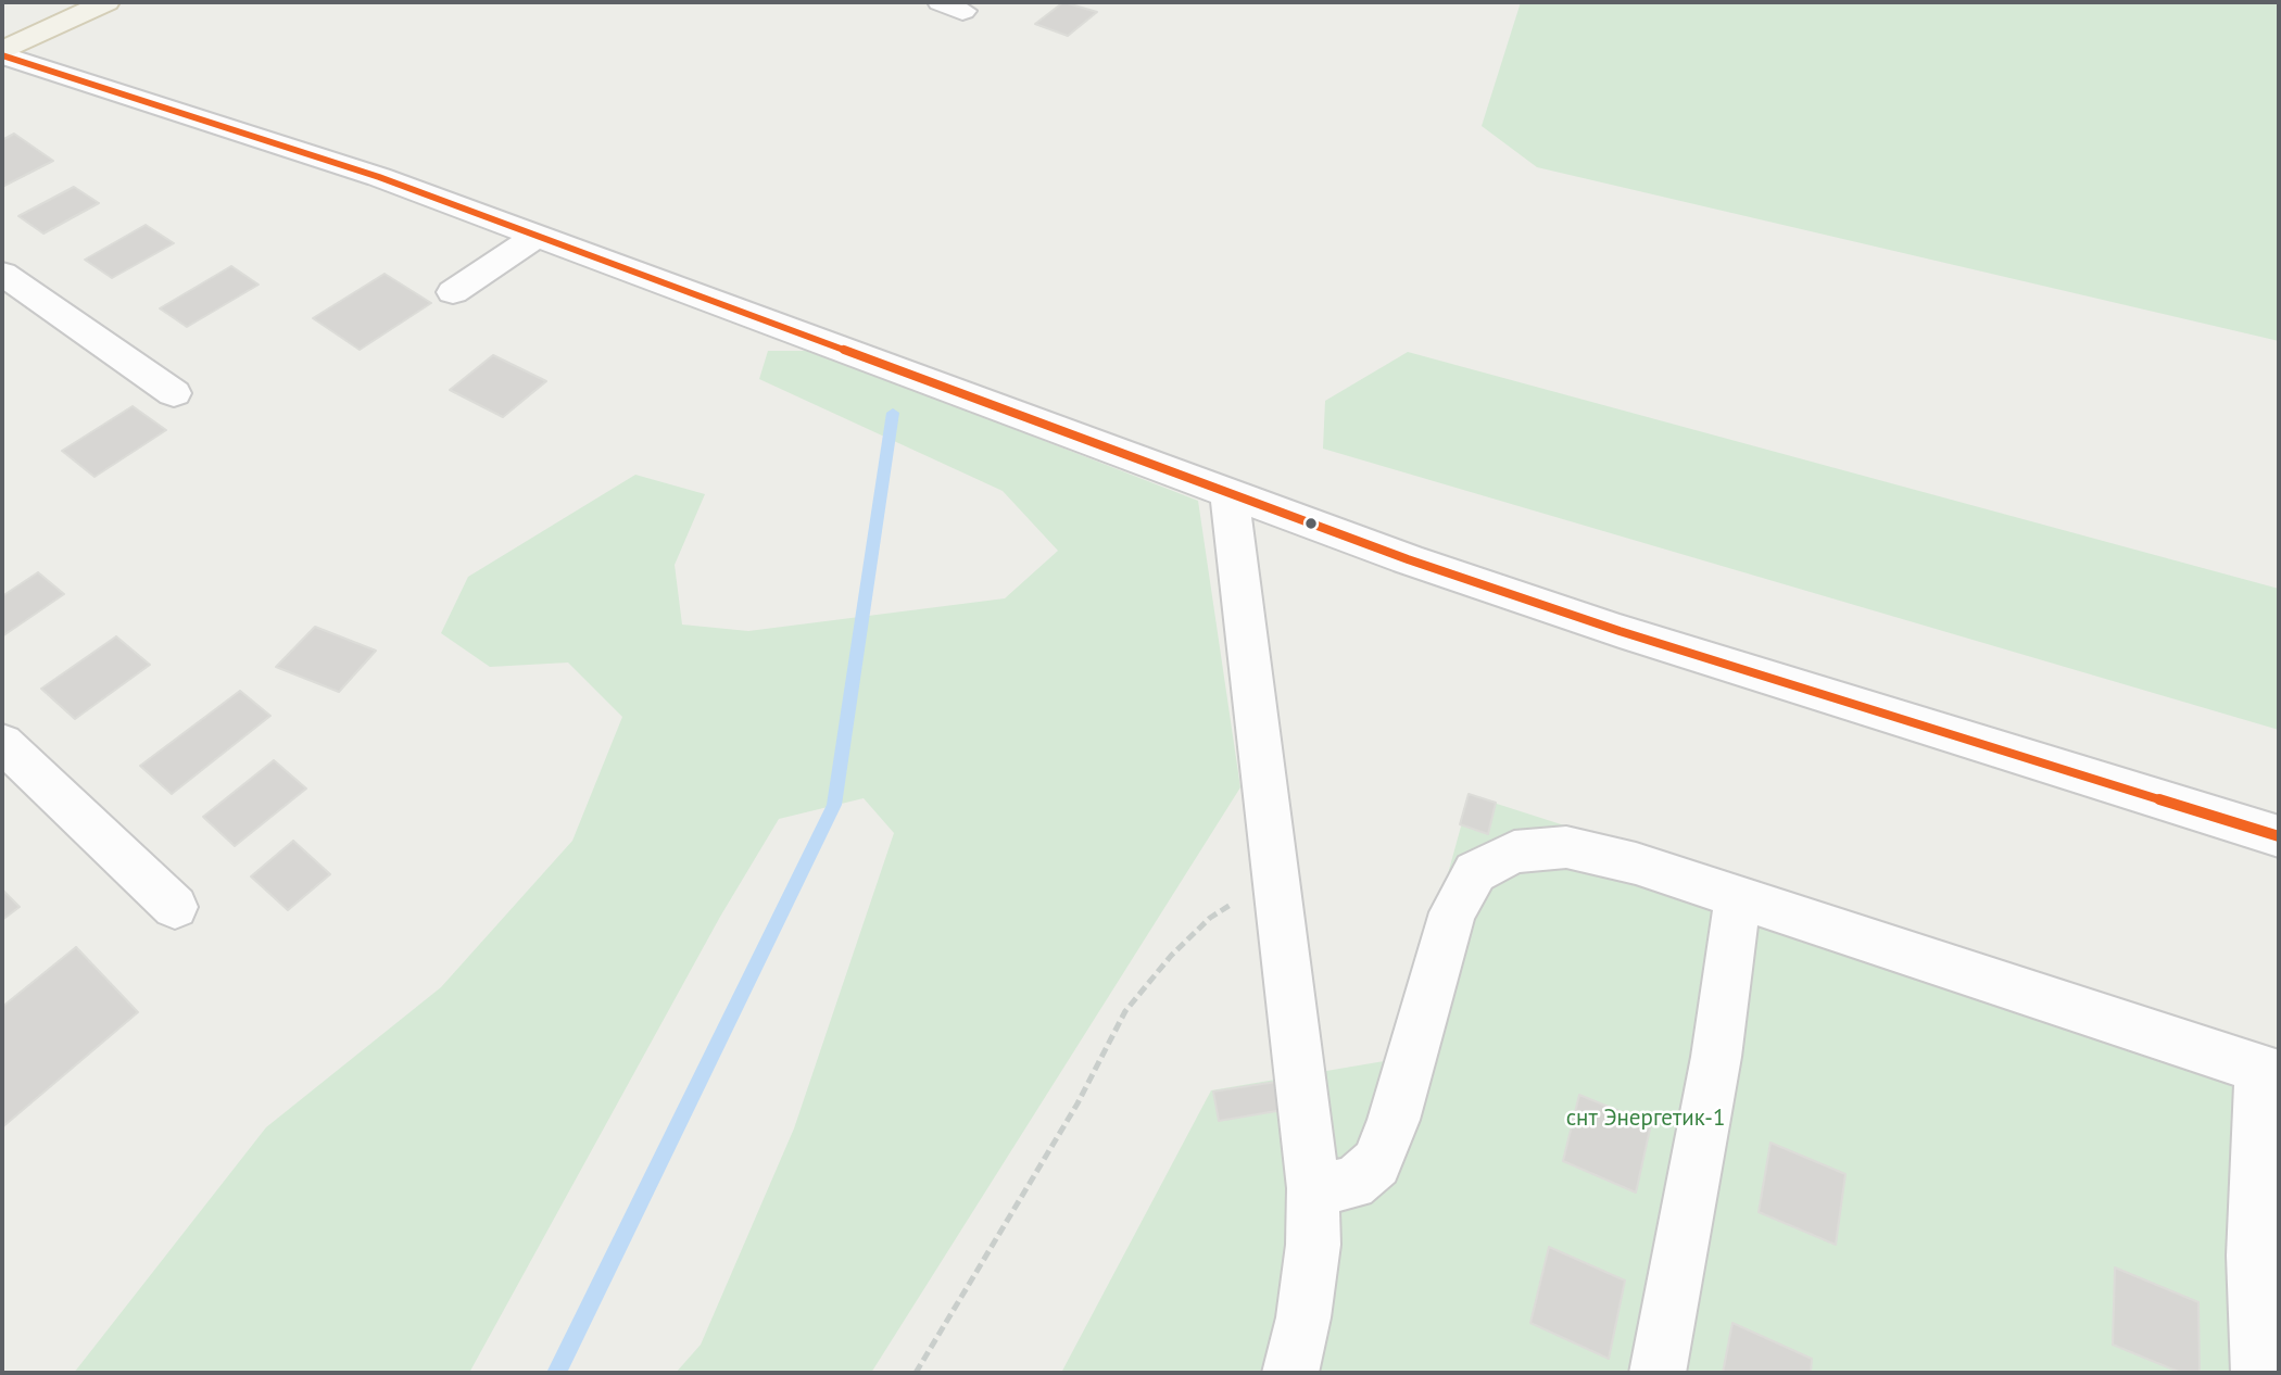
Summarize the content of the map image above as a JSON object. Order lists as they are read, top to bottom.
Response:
{
  "parks": ["снт Энергетик-1"]
}
